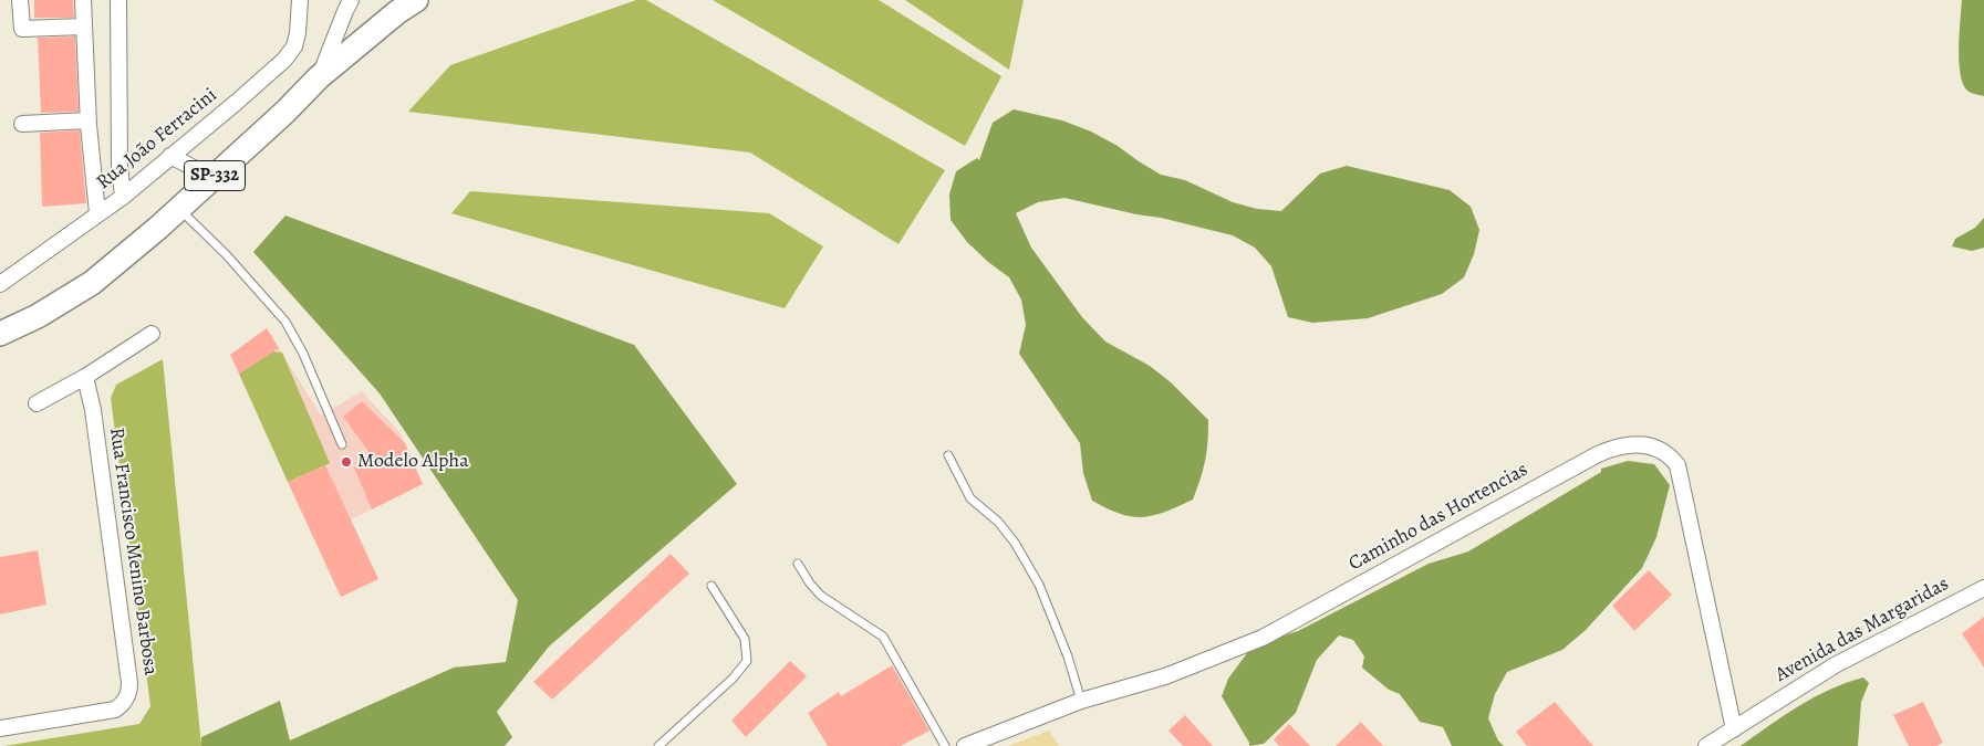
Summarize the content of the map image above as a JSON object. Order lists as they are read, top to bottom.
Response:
{
  "streets": {
    "main road": ["SP-332"],
    "street": [
      "Rua João Ferracini",
      "Caminho das Hortencias",
      "Rua Francisco Menino Barbosa",
      "Avenida das Margaridas"
    ]
  },
  "crossings": [
    ["Caminho das Hortencias", "Avenida das Margaridas"]
  ],
  "places": ["Modelo Alpha"]
}
